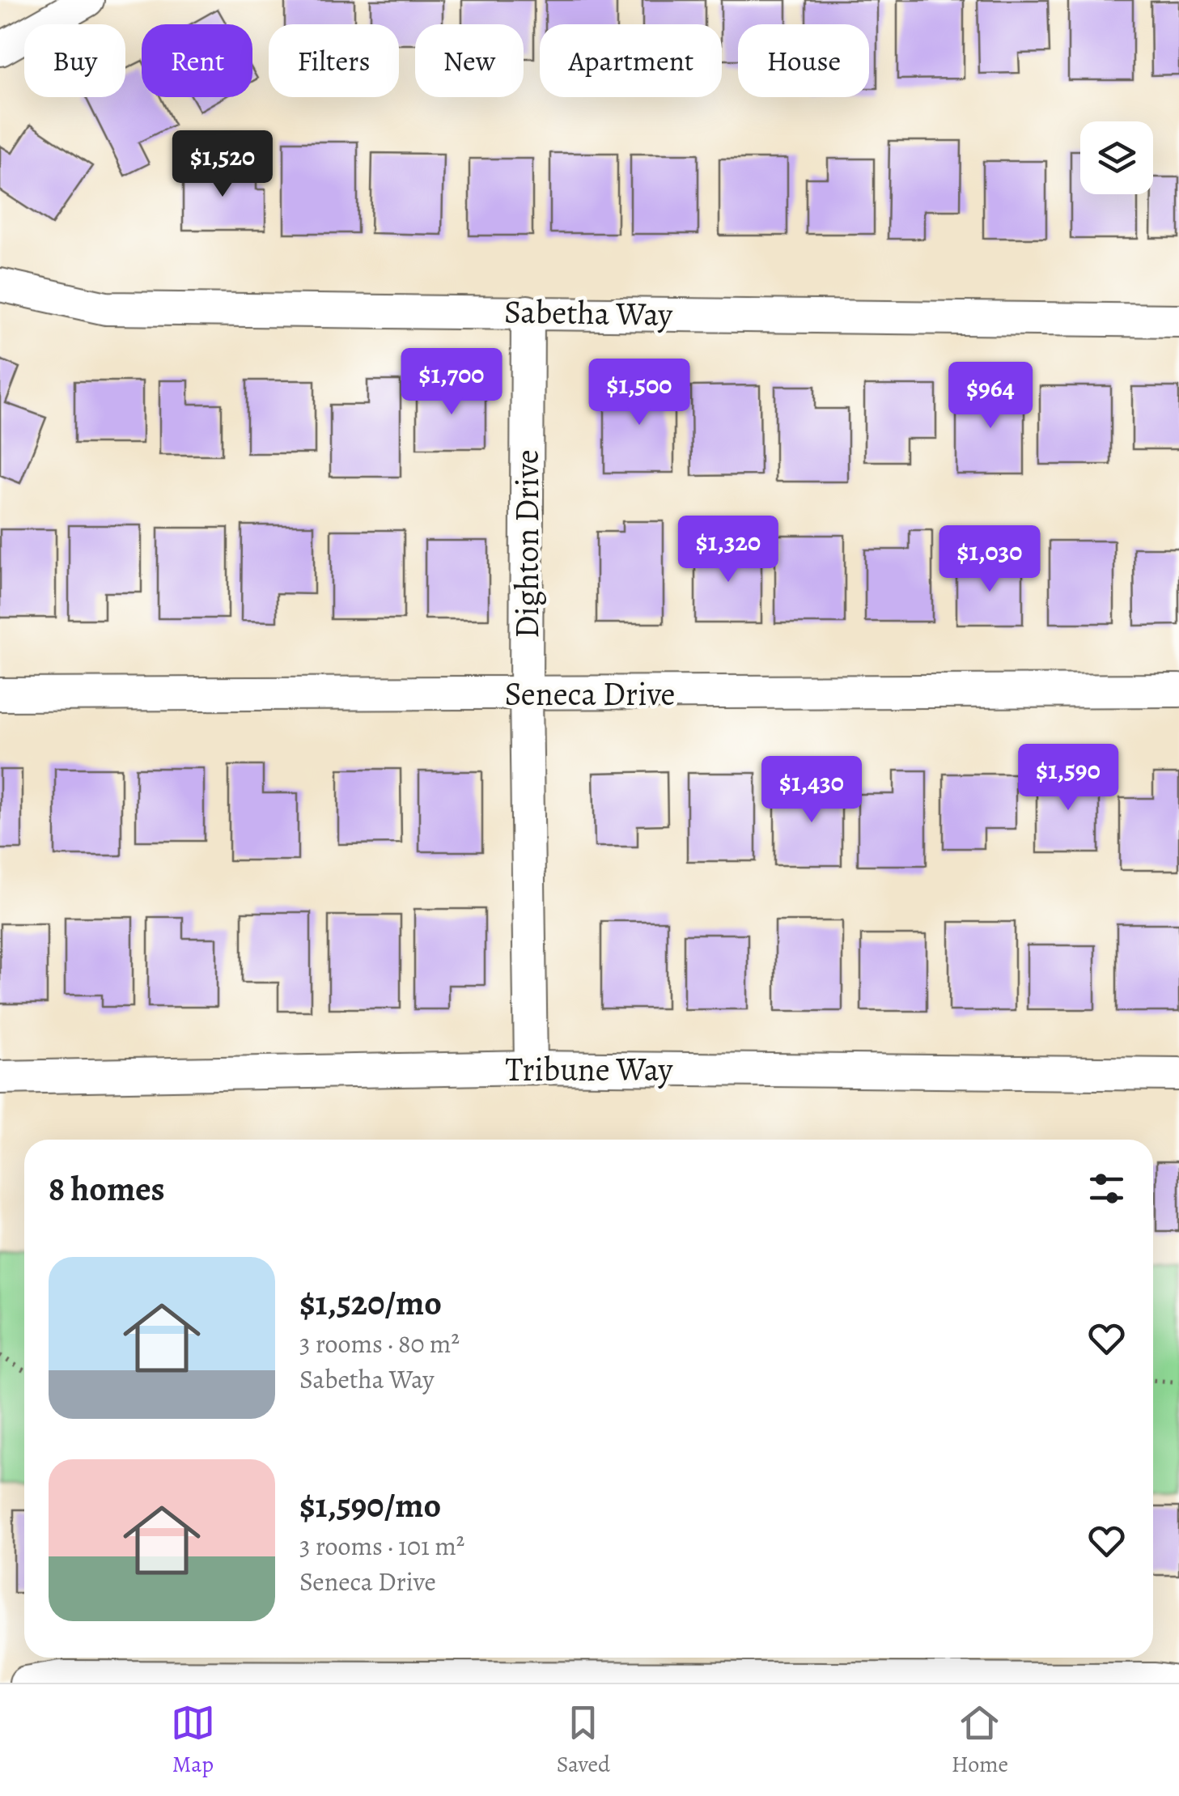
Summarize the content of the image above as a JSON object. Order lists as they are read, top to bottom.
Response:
{
  "streets": {
    "street": [
      "Sabetha Way",
      "Dighton Drive",
      "Seneca Drive",
      "Tribune Way"
    ]
  },
  "crossings": [
    ["Sabetha Way", "Dighton Drive"],
    ["Dighton Drive", "Seneca Drive"],
    ["Dighton Drive", "Tribune Way"]
  ],
  "page": {
    "chip": [
      "Buy",
      "Rent",
      "Filters",
      "New",
      "Apartment",
      "House"
    ],
    "price": [
      "$1,520",
      "$1,700",
      "$1,500",
      "$964",
      "$1,320",
      "$1,030",
      "$1,590",
      "$1,430"
    ],
    "heading": "8 homes",
    "list": [
      {
        "name": "$1,520/mo",
        "note": "3 rooms · 80 m² · Sabetha Way"
      },
      {
        "name": "$1,590/mo",
        "note": "3 rooms · 101 m² · Seneca Drive"
      }
    ],
    "tabs": ["Map", "Saved", "Home"]
  }
}
